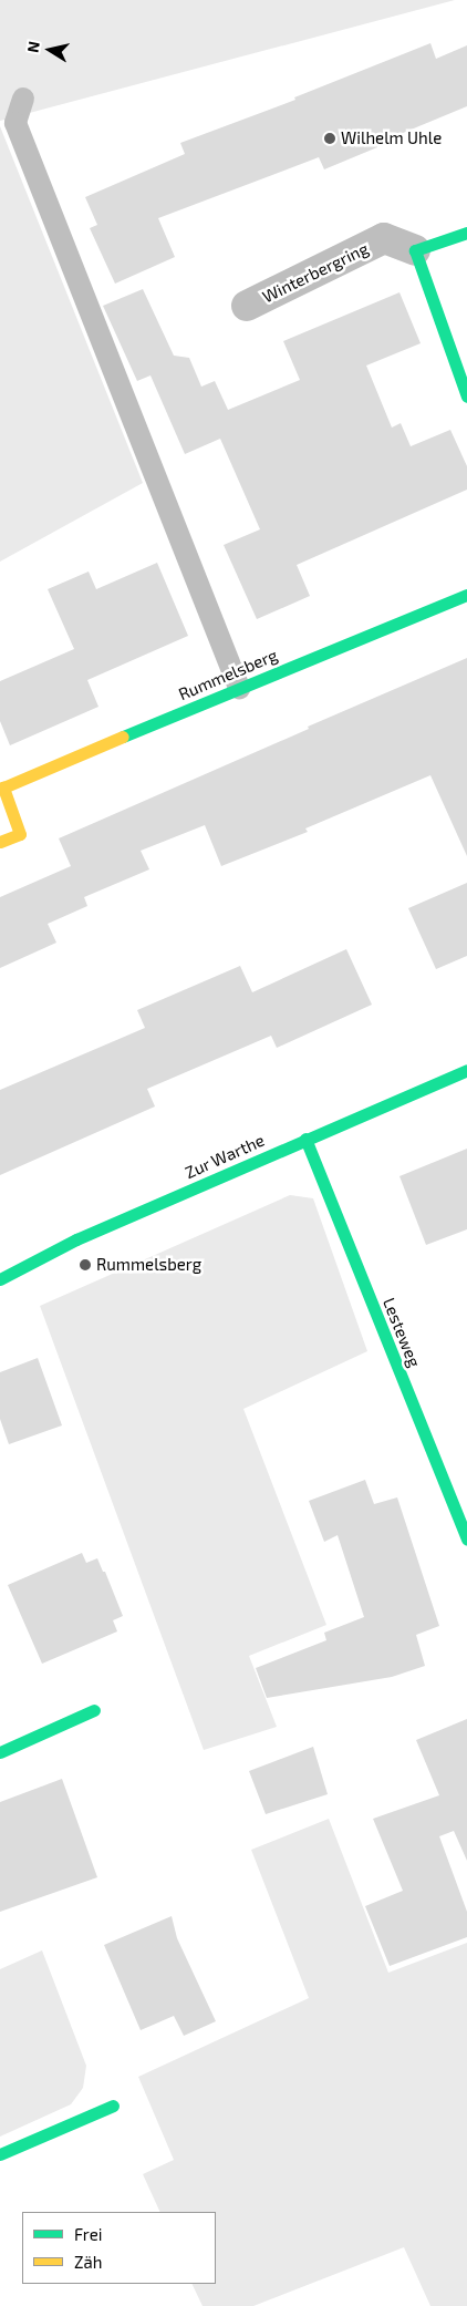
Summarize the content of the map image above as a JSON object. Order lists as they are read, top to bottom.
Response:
{
  "streets": {
    "street": [
      "Winterbergring",
      "Rummelsberg",
      "Zur Warthe",
      "Lesteweg"
    ]
  },
  "crossings": [
    ["Zur Warthe", "Lesteweg"]
  ],
  "places": ["Wilhelm Uhle", "Rummelsberg"],
  "legend": ["Frei", "Zäh"],
  "north": "left"
}
